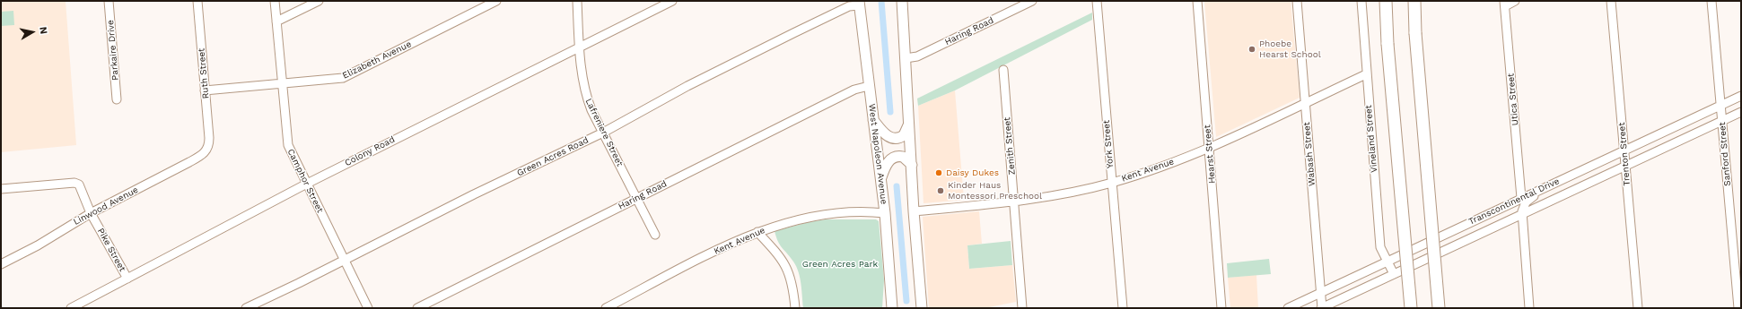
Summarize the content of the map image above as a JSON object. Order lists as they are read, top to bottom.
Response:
{
  "streets": {
    "main road": ["West Napoleon Avenue"],
    "street": [
      "Haring Road",
      "Parkaire Drive",
      "Elizabeth Avenue",
      "Ruth Street",
      "Utica Street",
      "Lafreniere Street",
      "Vineland Street",
      "York Street",
      "Zenith Street",
      "Colony Road",
      "Hearst Street",
      "Wabash Street",
      "Trenton Street",
      "Sanford Street",
      "Green Acres Road",
      "Kent Avenue",
      "Camphor Street",
      "Transcontinental Drive",
      "Linwood Avenue",
      "Pike Street"
    ]
  },
  "crossings": [
    ["Haring Road", "Lafreniere Street"],
    ["Haring Road", "West Napoleon Avenue"],
    ["Elizabeth Avenue", "Ruth Street"],
    ["Elizabeth Avenue", "Camphor Street"],
    ["Ruth Street", "Linwood Avenue"],
    ["Utica Street", "Transcontinental Drive"],
    ["Lafreniere Street", "Colony Road"],
    ["Lafreniere Street", "Green Acres Road"],
    ["Vineland Street", "Kent Avenue"],
    ["Vineland Street", "Transcontinental Drive"],
    ["York Street", "Kent Avenue"],
    ["Zenith Street", "Kent Avenue"],
    ["Colony Road", "Camphor Street"],
    ["Colony Road", "Pike Street"],
    ["West Napoleon Avenue", "Green Acres Road"],
    ["West Napoleon Avenue", "Kent Avenue"],
    ["Hearst Street", "Kent Avenue"],
    ["Wabash Street", "Kent Avenue"],
    ["Wabash Street", "Transcontinental Drive"],
    ["Trenton Street", "Transcontinental Drive"],
    ["Sanford Street", "Transcontinental Drive"],
    ["Green Acres Road", "Camphor Street"],
    ["Linwood Avenue", "Pike Street"]
  ],
  "parks": ["Green Acres Park"],
  "places": ["Phoebe Hearst School", "Daisy Dukes", "Kinder Haus Montessori Preschool"],
  "north": "right"
}
